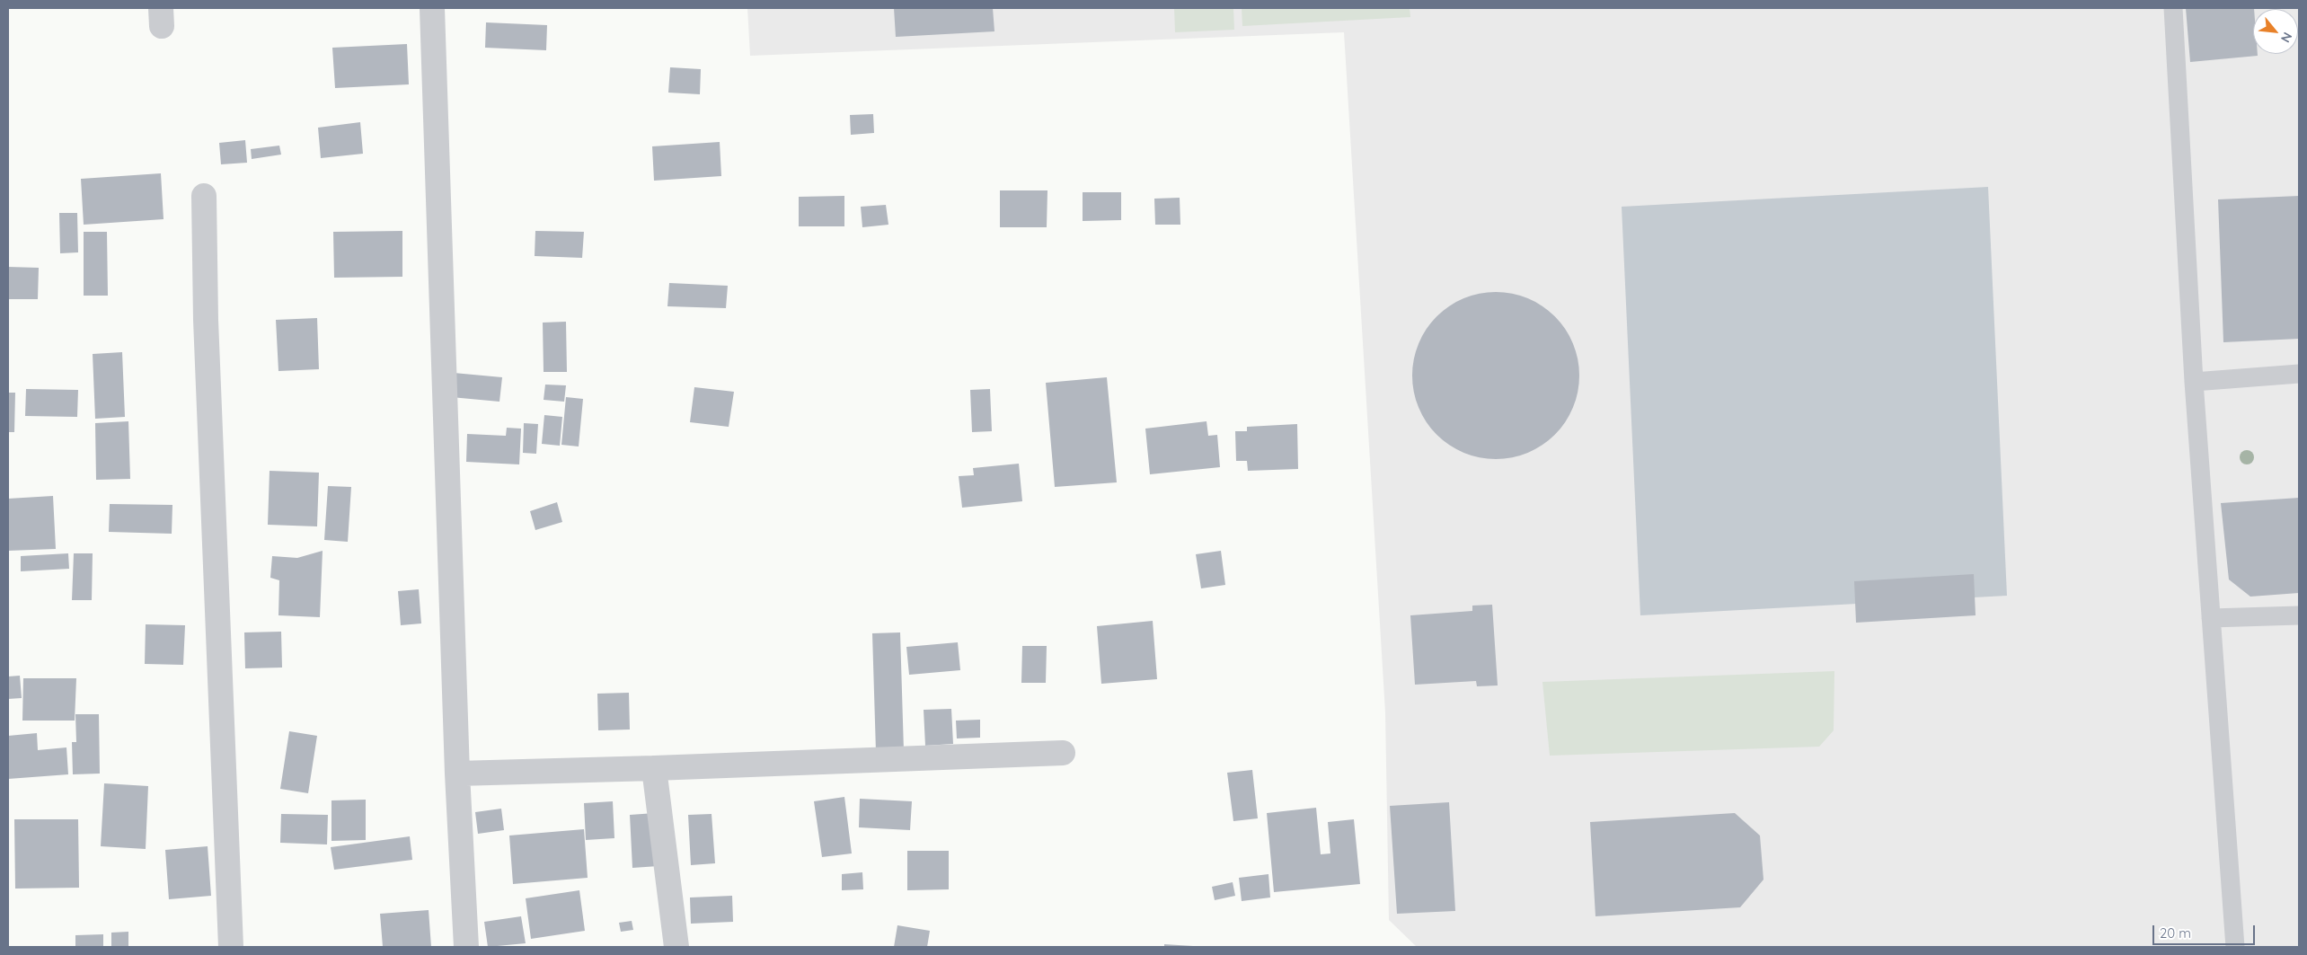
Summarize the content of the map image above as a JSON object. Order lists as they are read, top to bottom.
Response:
{
  "scale_bar": "20 m",
  "north": "bottom right"
}
